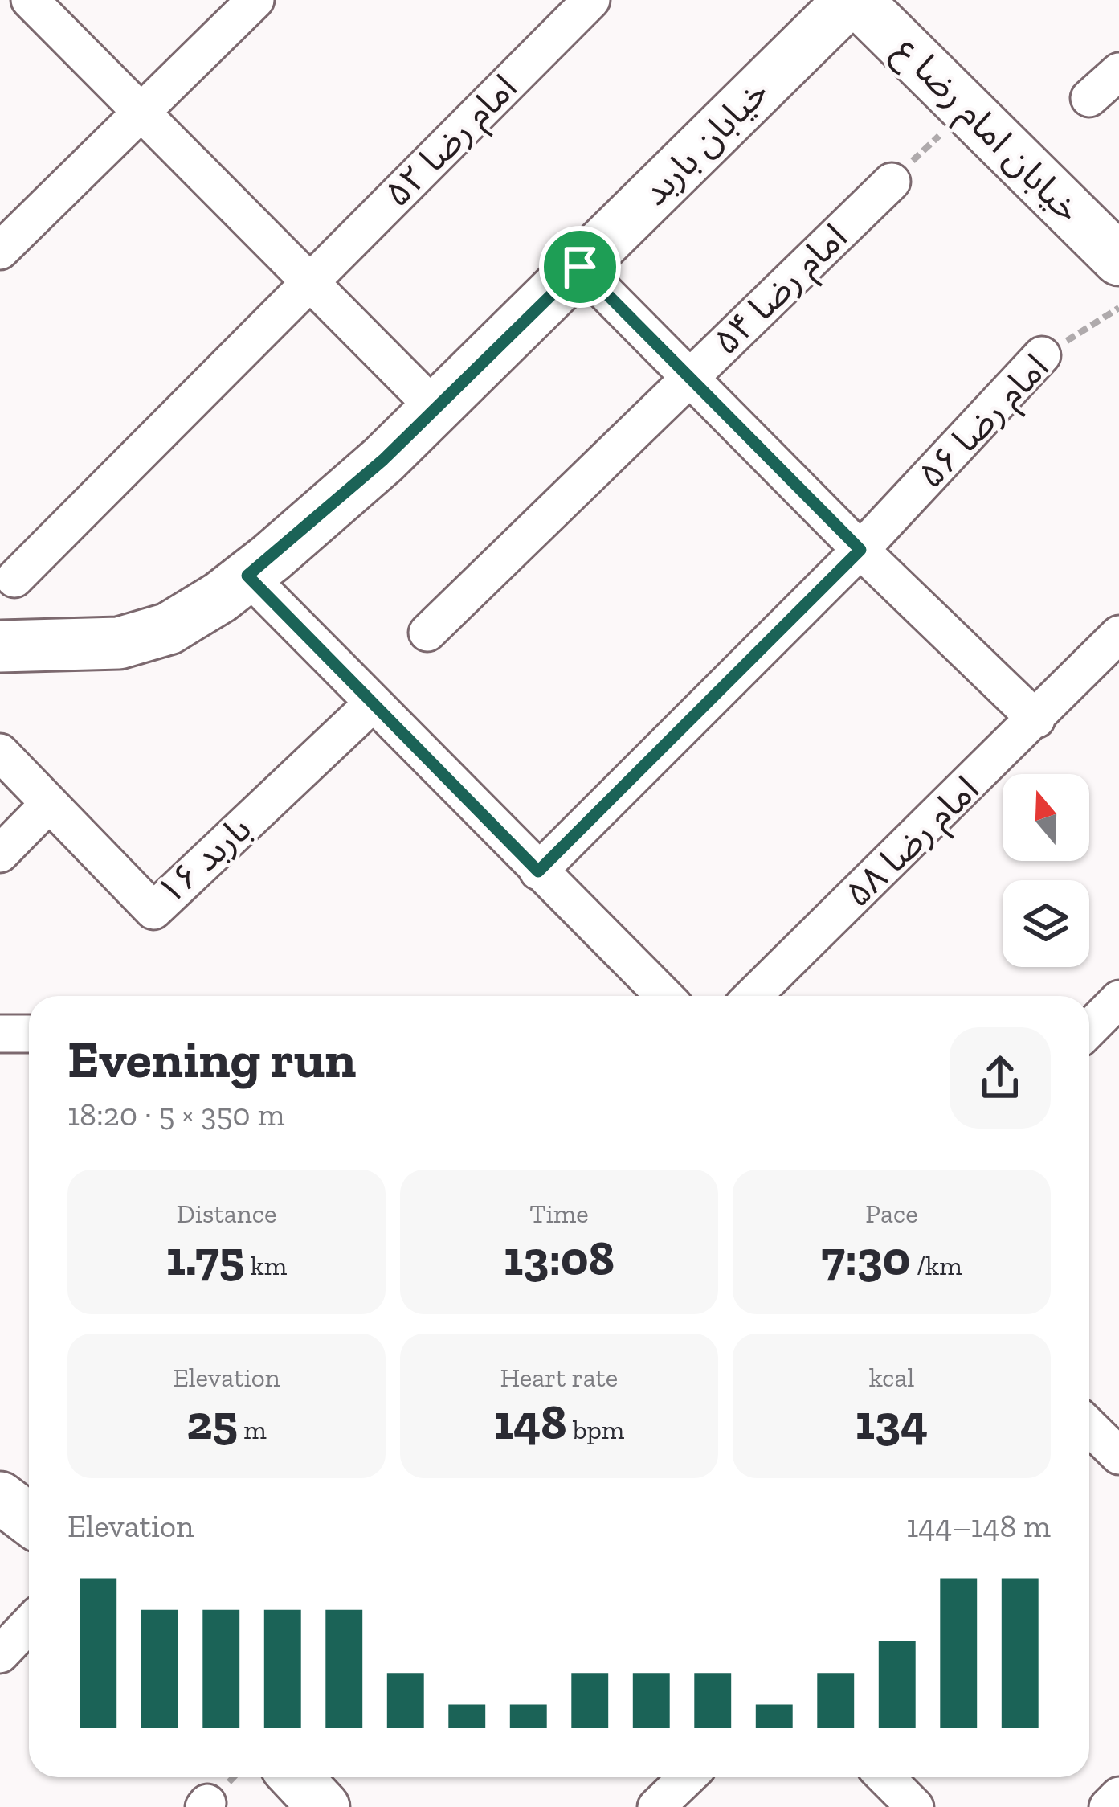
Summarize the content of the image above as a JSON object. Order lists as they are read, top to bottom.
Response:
{
  "streets": {
    "street": [
      "خیابان امام رضا ع",
      "امام رضا ۵۲",
      "خیابان باربد",
      "امام رضا ۵۴",
      "امام رضا ۵۶",
      "امام رضا ۵۸",
      "باربد ۱۶"
    ]
  },
  "crossings": [
    ["خیابان امام رضا ع", "خیابان باربد"]
  ],
  "north": "top",
  "page": {
    "heading": ["Evening run", "18:20 · 5 × 350 m"],
    "stats": [
      ["Distance", "1.75 km"],
      ["Time", "13:08"],
      ["Pace", "7:30 /km"],
      ["Elevation", "25 m"],
      ["Heart rate", "148 bpm"],
      ["kcal", "134"]
    ],
    "chart": ["Elevation", "144–148 m"]
  }
}
